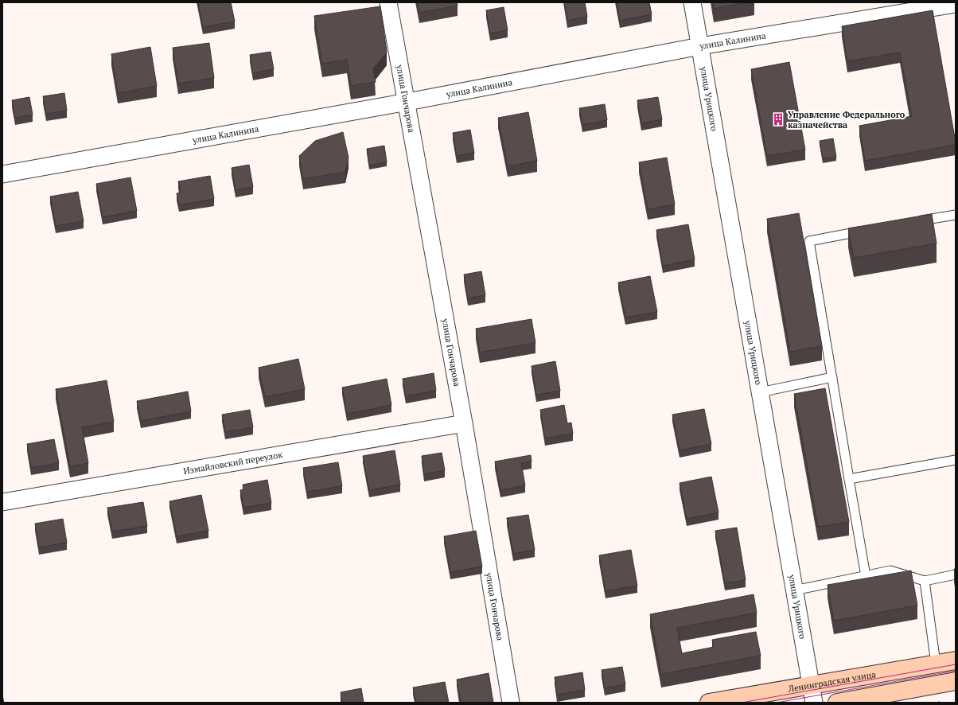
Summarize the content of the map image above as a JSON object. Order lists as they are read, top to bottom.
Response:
{
  "streets": {
    "main road": ["Ленинградская улица"],
    "street": [
      "улица Калинина",
      "улица Гончарова",
      "улица Урицкого",
      "Измайловский переулок"
    ]
  },
  "crossings": [
    ["улица Калинина", "улица Гончарова"],
    ["улица Калинина", "улица Урицкого"],
    ["улица Гончарова", "Измайловский переулок"],
    ["улица Урицкого", "Ленинградская улица"]
  ],
  "places": {
    "building": ["Управление Федерального казначейства"]
  }
}
